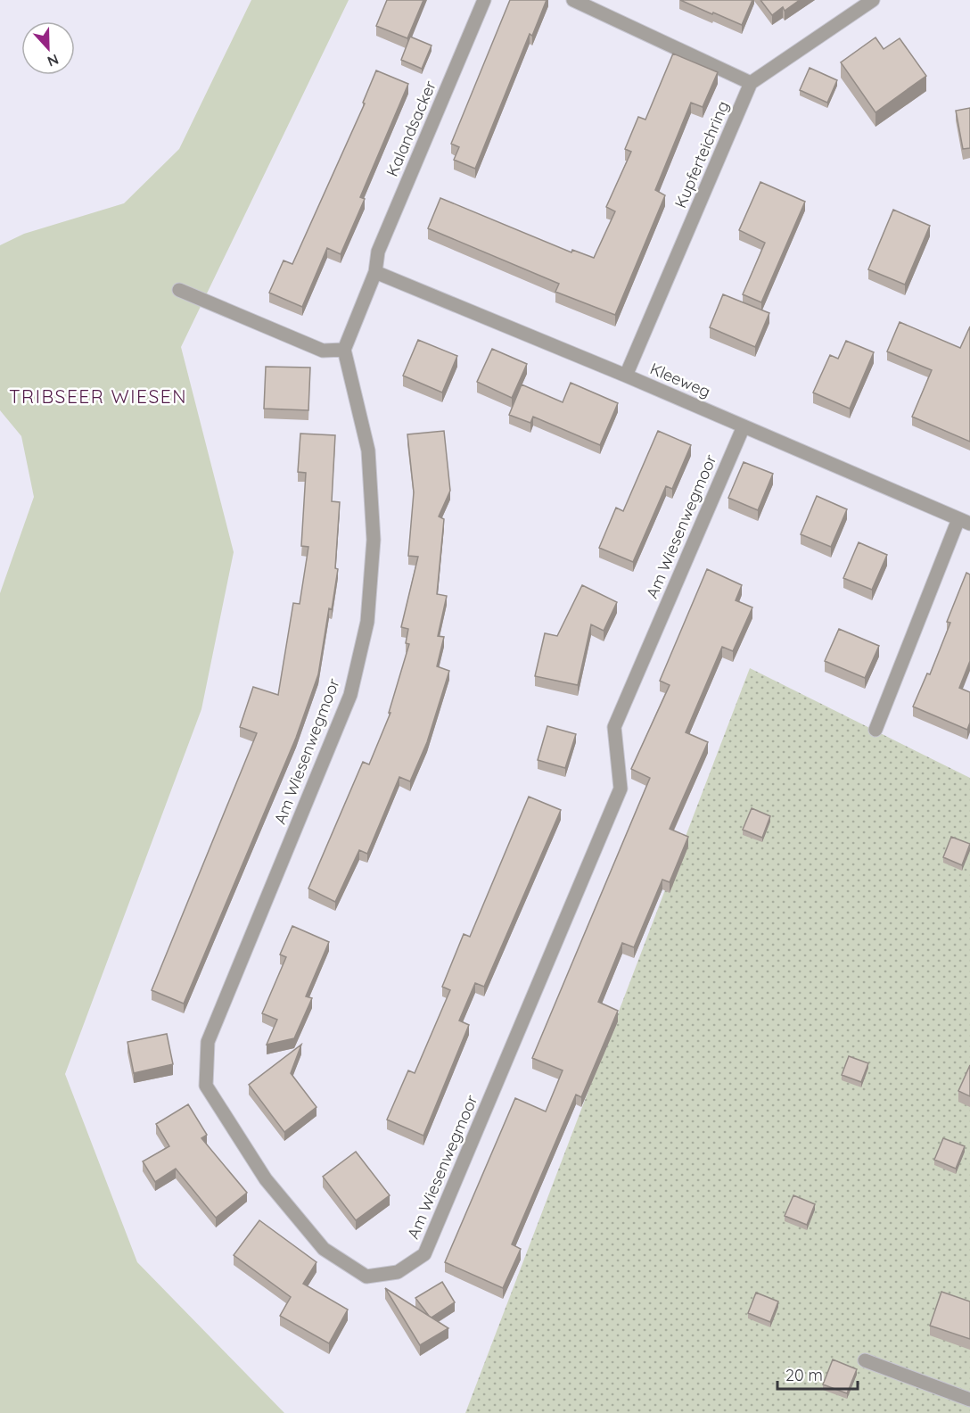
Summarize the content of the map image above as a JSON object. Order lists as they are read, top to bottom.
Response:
{
  "streets": {
    "street": [
      "Kalandsacker",
      "Kupferteichring",
      "Kleeweg",
      "Am Wiesenwegmoor"
    ]
  },
  "crossings": [
    ["Kalandsacker", "Kleeweg"],
    ["Kupferteichring", "Kleeweg"],
    ["Kleeweg", "Am Wiesenwegmoor"]
  ],
  "districts": ["TRIBSEER WIESEN"],
  "scale_bar": "20 m",
  "north": "bottom"
}
